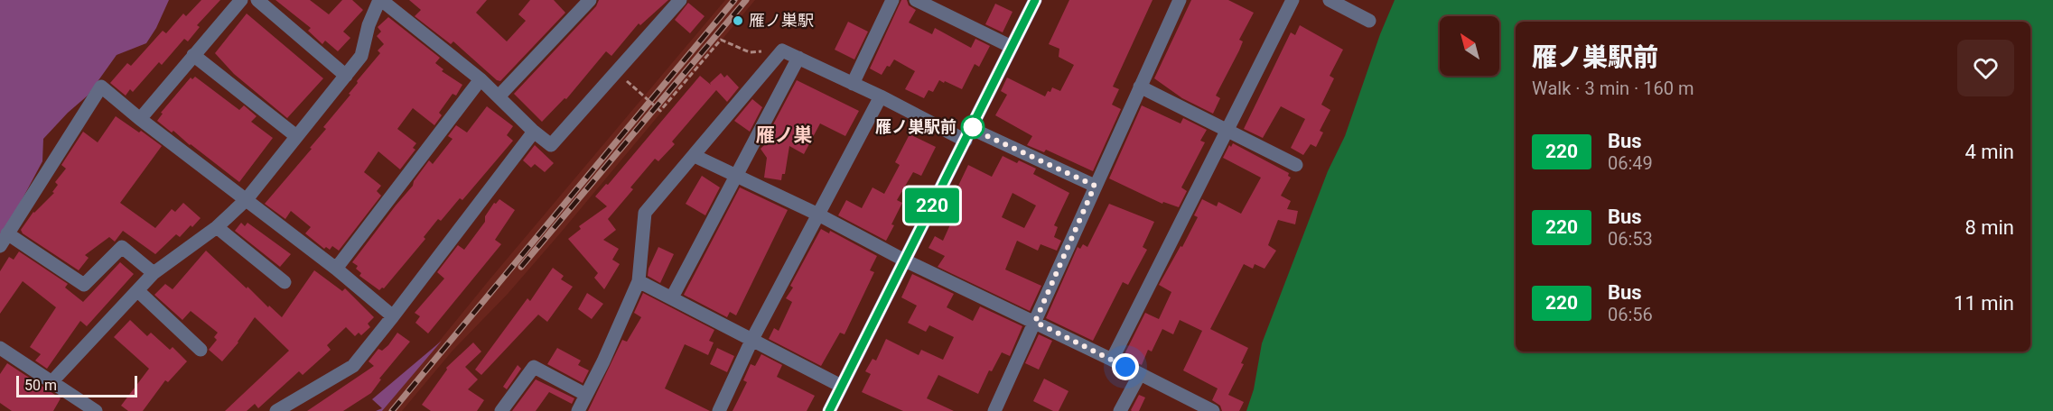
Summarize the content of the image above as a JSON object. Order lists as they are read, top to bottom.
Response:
{
  "districts": ["雁ノ巣"],
  "places": ["雁ノ巣駅", "雁ノ巣駅前"],
  "lines": ["bus line 220"],
  "scale_bar": "50 m",
  "north": "top left",
  "page": {
    "on_map": "220",
    "heading": ["雁ノ巣駅前", "Walk · 3 min · 160 m"],
    "list": [
      {
        "mark": "220",
        "name": "Bus",
        "note": "06:49",
        "value": "4 min"
      },
      {
        "mark": "220",
        "name": "Bus",
        "note": "06:53",
        "value": "8 min"
      },
      {
        "mark": "220",
        "name": "Bus",
        "note": "06:56",
        "value": "11 min"
      }
    ],
    "scale": "50 m"
  }
}
